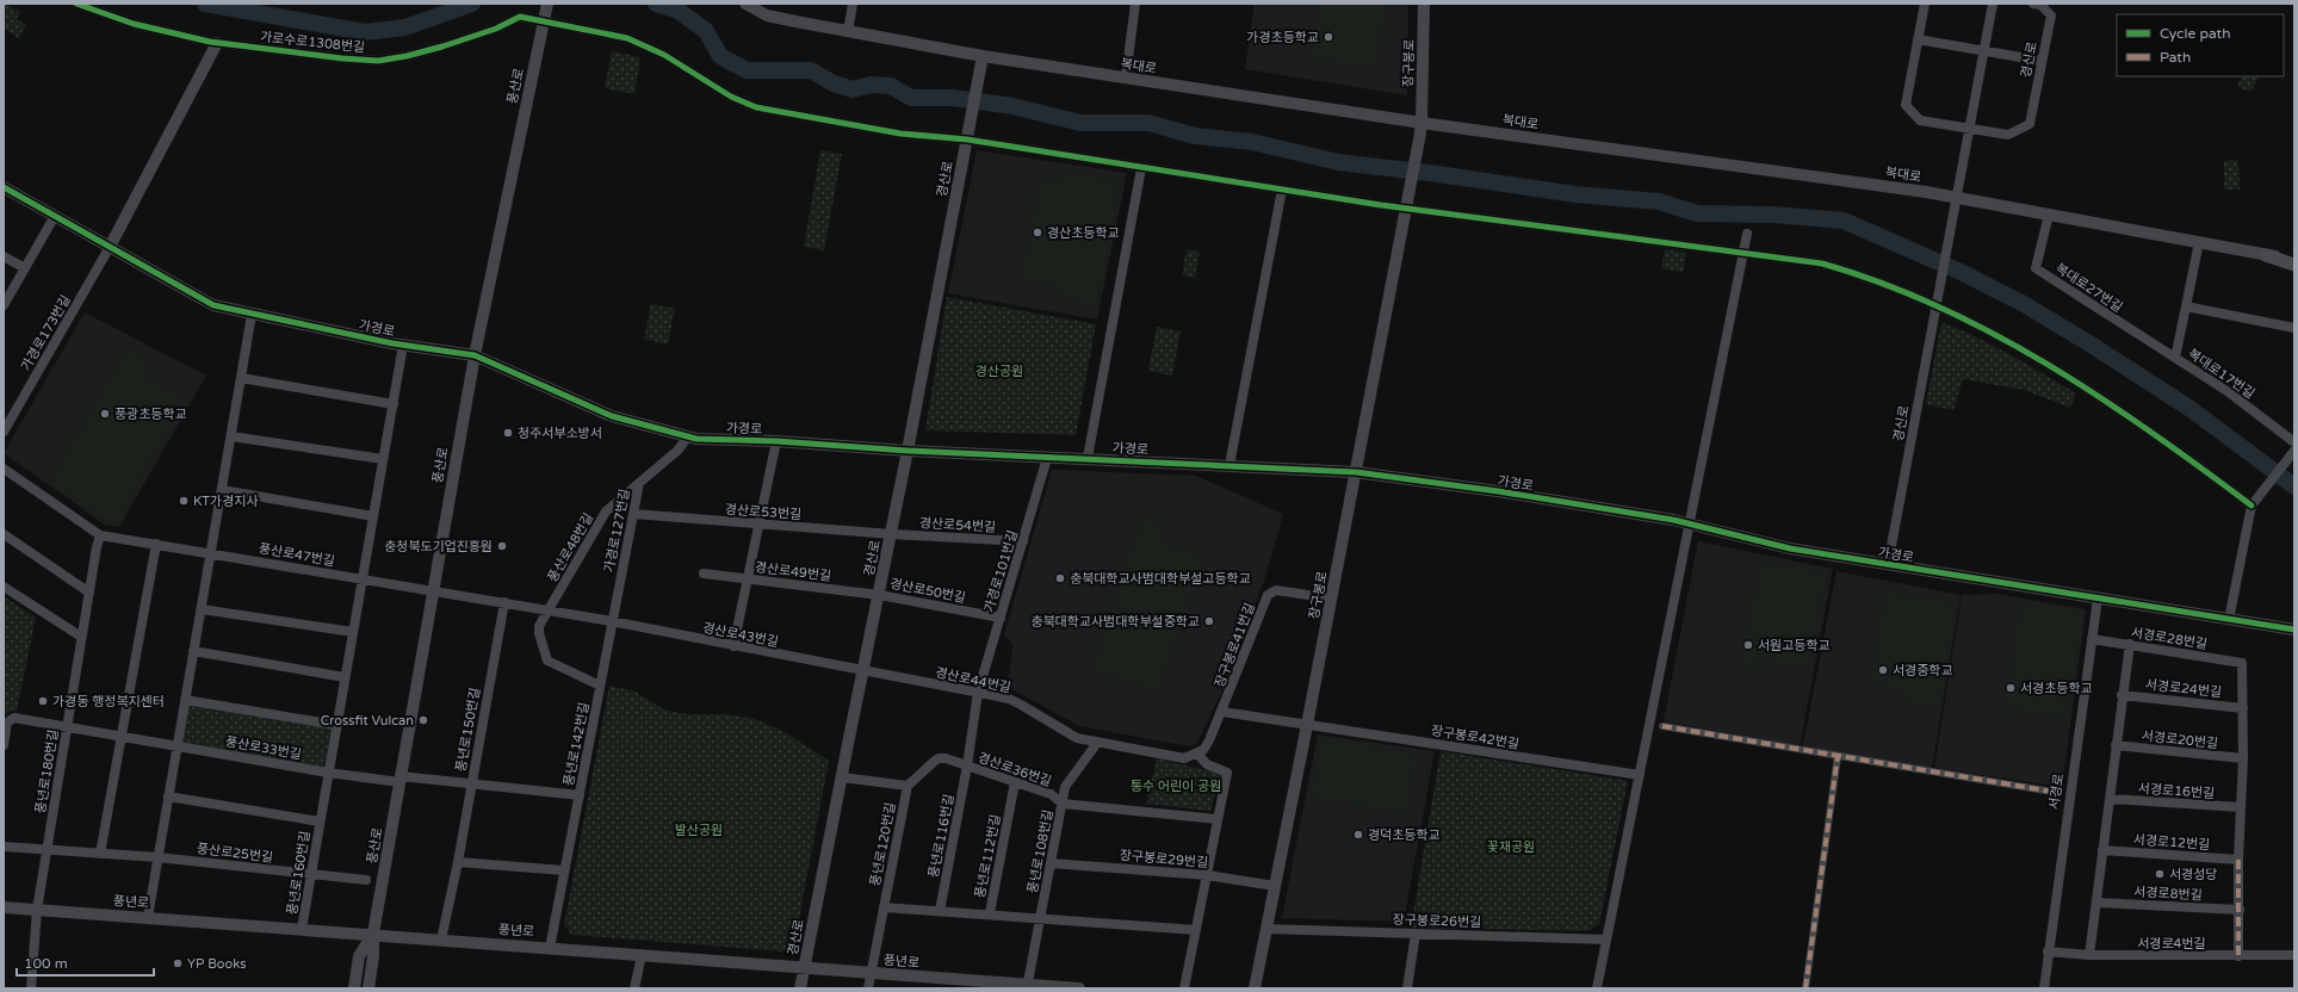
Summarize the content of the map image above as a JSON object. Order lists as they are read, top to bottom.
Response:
{
  "streets": {
    "street": [
      "가로수로1308번길",
      "경신로",
      "장구봉로",
      "복대로",
      "풍산로",
      "경산로",
      "복대로27번길",
      "가경로",
      "가경로173번길",
      "복대로17번길",
      "경산로53번길",
      "경산로54번길",
      "가경로127번길",
      "풍산로48번길",
      "풍산로47번길",
      "경산로49번길",
      "가경로101번길",
      "경산로50번길",
      "경산로43번길",
      "서경로28번길",
      "장구봉로41번길",
      "경산로44번길",
      "서경로24번길",
      "풍년로150번길",
      "장구봉로42번길",
      "서경로20번길",
      "풍년로142번길",
      "풍산로33번길",
      "경산로36번길",
      "풍년로180번길",
      "서경로16번길",
      "서경로",
      "풍년로116번길",
      "서경로12번길",
      "풍년로120번길",
      "풍년로108번길",
      "풍산로25번길",
      "풍년로112번길",
      "장구봉로29번길",
      "풍년로160번길",
      "서경로8번길",
      "풍년로",
      "장구봉로26번길",
      "서경로4번길"
    ]
  },
  "crossings": [
    ["가로수로1308번길", "경신로"],
    ["가로수로1308번길", "장구봉로"],
    ["가로수로1308번길", "풍산로"],
    ["가로수로1308번길", "경산로"],
    ["경신로", "복대로"],
    ["경신로", "가경로"],
    ["장구봉로", "복대로"],
    ["장구봉로", "가경로"],
    ["장구봉로", "장구봉로41번길"],
    ["장구봉로", "장구봉로42번길"],
    ["장구봉로", "장구봉로29번길"],
    ["장구봉로", "장구봉로26번길"],
    ["복대로", "경산로"],
    ["복대로", "복대로27번길"],
    ["복대로", "복대로17번길"],
    ["풍산로", "가경로"],
    ["풍산로", "풍산로47번길"],
    ["풍산로", "풍산로33번길"],
    ["풍산로", "풍년로"],
    ["경산로", "가경로"],
    ["경산로", "경산로53번길"],
    ["경산로", "경산로54번길"],
    ["경산로", "경산로49번길"],
    ["경산로", "경산로50번길"],
    ["경산로", "경산로43번길"],
    ["경산로", "경산로44번길"],
    ["경산로", "풍년로"],
    ["복대로27번길", "복대로17번길"],
    ["가경로", "가경로173번길"],
    ["가경로", "가경로127번길"],
    ["가경로", "가경로101번길"],
    ["가경로", "서경로"],
    ["가경로", "풍년로160번길"],
    ["경산로53번길", "경산로54번길"],
    ["경산로53번길", "가경로127번길"],
    ["경산로54번길", "가경로101번길"],
    ["가경로127번길", "풍산로48번길"],
    ["가경로127번길", "경산로43번길"],
    ["가경로127번길", "풍년로142번길"],
    ["풍산로48번길", "풍년로142번길"],
    ["풍산로47번길", "풍년로180번길"],
    ["풍산로47번길", "풍년로160번길"],
    ["경산로49번길", "경산로50번길"],
    ["가경로101번길", "경산로50번길"],
    ["가경로101번길", "경산로44번길"],
    ["가경로101번길", "경산로36번길"],
    ["가경로101번길", "풍년로116번길"],
    ["경산로43번길", "경산로44번길"],
    ["경산로43번길", "풍년로142번길"],
    ["서경로28번길", "서경로24번길"],
    ["서경로28번길", "서경로"],
    ["경산로44번길", "풍년로108번길"],
    ["풍년로150번길", "풍산로33번길"],
    ["풍년로150번길", "풍년로"],
    ["풍년로142번길", "풍산로33번길"],
    ["풍년로142번길", "풍년로"],
    ["풍산로33번길", "풍년로180번길"],
    ["풍산로33번길", "풍년로160번길"],
    ["경산로36번길", "풍년로116번길"],
    ["경산로36번길", "풍년로120번길"],
    ["경산로36번길", "풍년로108번길"],
    ["경산로36번길", "풍년로112번길"],
    ["풍년로180번길", "풍산로25번길"],
    ["풍년로180번길", "풍년로"],
    ["서경로", "서경로4번길"],
    ["풍년로116번길", "풍년로120번길"],
    ["풍년로116번길", "풍년로112번길"],
    ["풍년로120번길", "풍년로112번길"],
    ["풍년로120번길", "풍년로"],
    ["풍년로108번길", "장구봉로29번길"],
    ["풍년로108번길", "풍년로"],
    ["풍산로25번길", "풍년로160번길"],
    ["풍년로160번길", "풍년로"]
  ],
  "parks": [
    "경산공원",
    "통수 어린이 공원",
    "발산공원",
    "꽃재공원"
  ],
  "places": [
    "가경초등학교",
    "경산초등학교",
    "풍광초등학교",
    "청주서부소방서",
    "KT가경지사",
    "충청북도기업진흥원",
    "충북대학교사범대학부설고등학교",
    "충북대학교사범대학부설중학교",
    "서원고등학교",
    "서경중학교",
    "서경초등학교",
    "가경동 행정복지센터",
    "Crossfit Vulcan",
    "경덕초등학교",
    "서경성당",
    "YP Books"
  ],
  "legend": ["Cycle path", "Path"],
  "scale_bar": "100 m"
}
